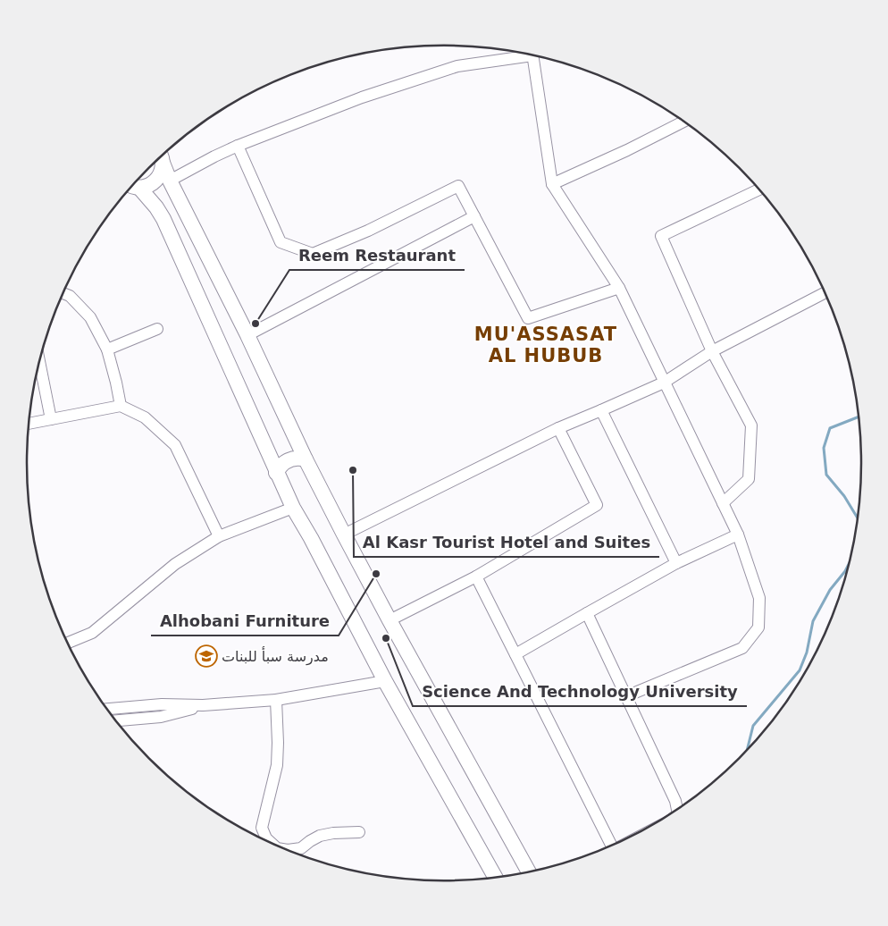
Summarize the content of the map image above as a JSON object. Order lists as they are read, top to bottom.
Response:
{
  "districts": ["MU'ASSASAT AL HUBUB"],
  "places": {
    "other": [
      "Reem Restaurant",
      "Al Kasr Tourist Hotel and Suites",
      "Alhobani Furniture",
      "Science And Technology University"
    ],
    "school or university": ["مدرسة سبأ للبنات"]
  }
}
